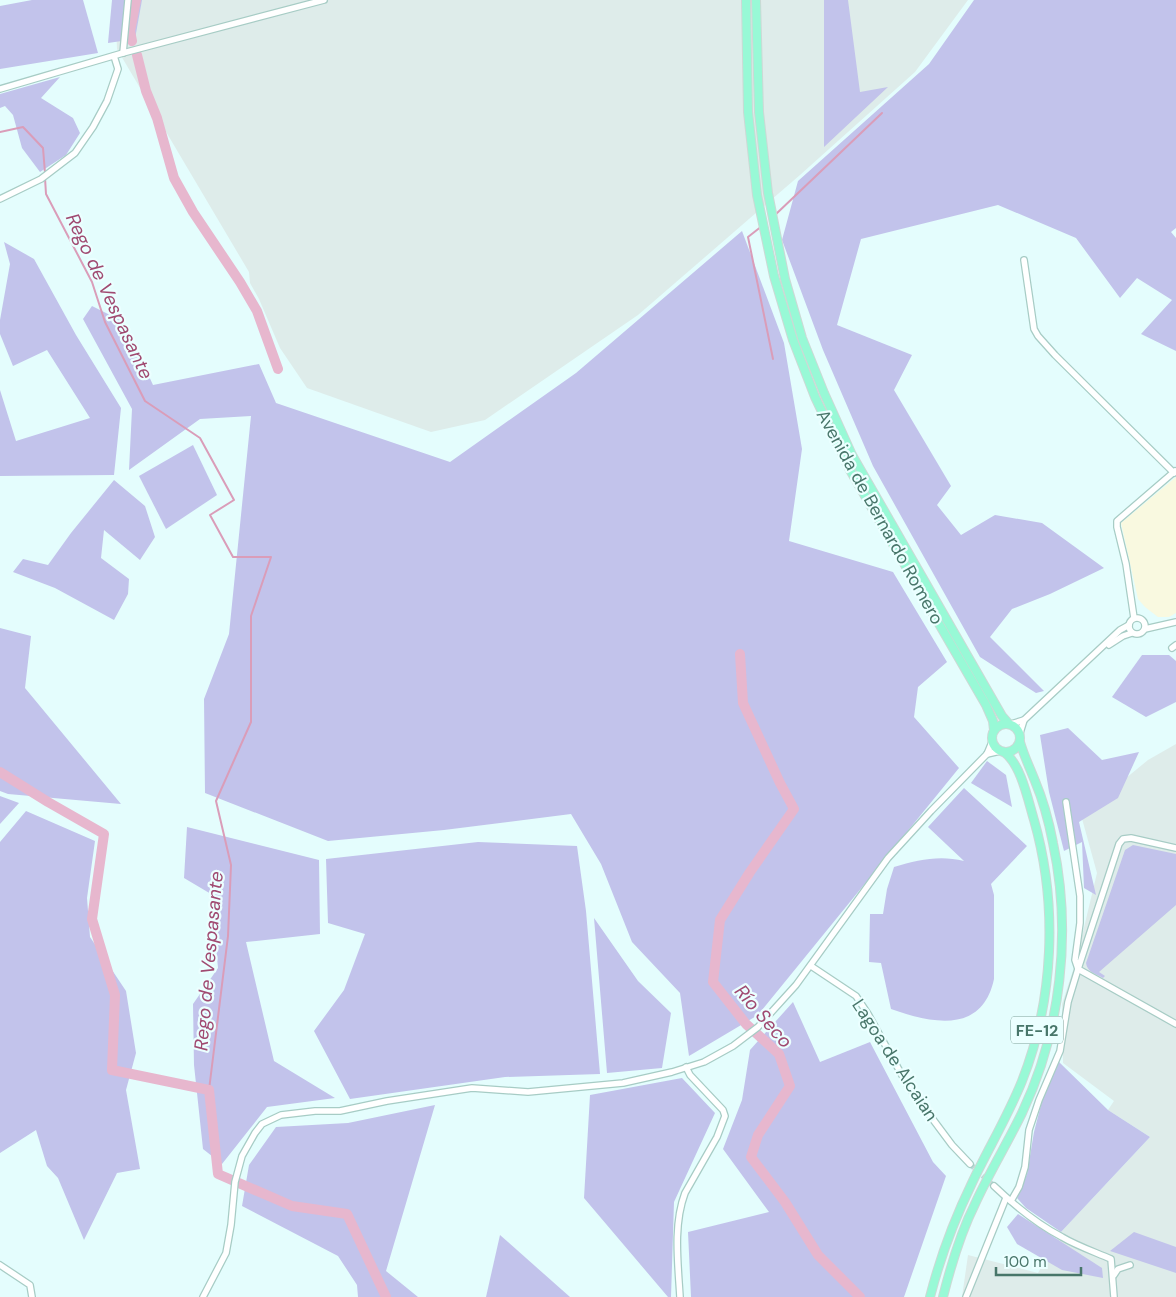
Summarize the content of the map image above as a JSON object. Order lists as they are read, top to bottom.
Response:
{
  "streets": {
    "highway": ["Avenida de Bernardo Romero", "FE-12"],
    "street": ["Lagoa de Alcaian"]
  },
  "crossings": [
    ["Avenida de Bernardo Romero", "FE-12"]
  ],
  "water": ["Rego de Vespasante", "Río Seco"],
  "scale_bar": "100 m"
}
